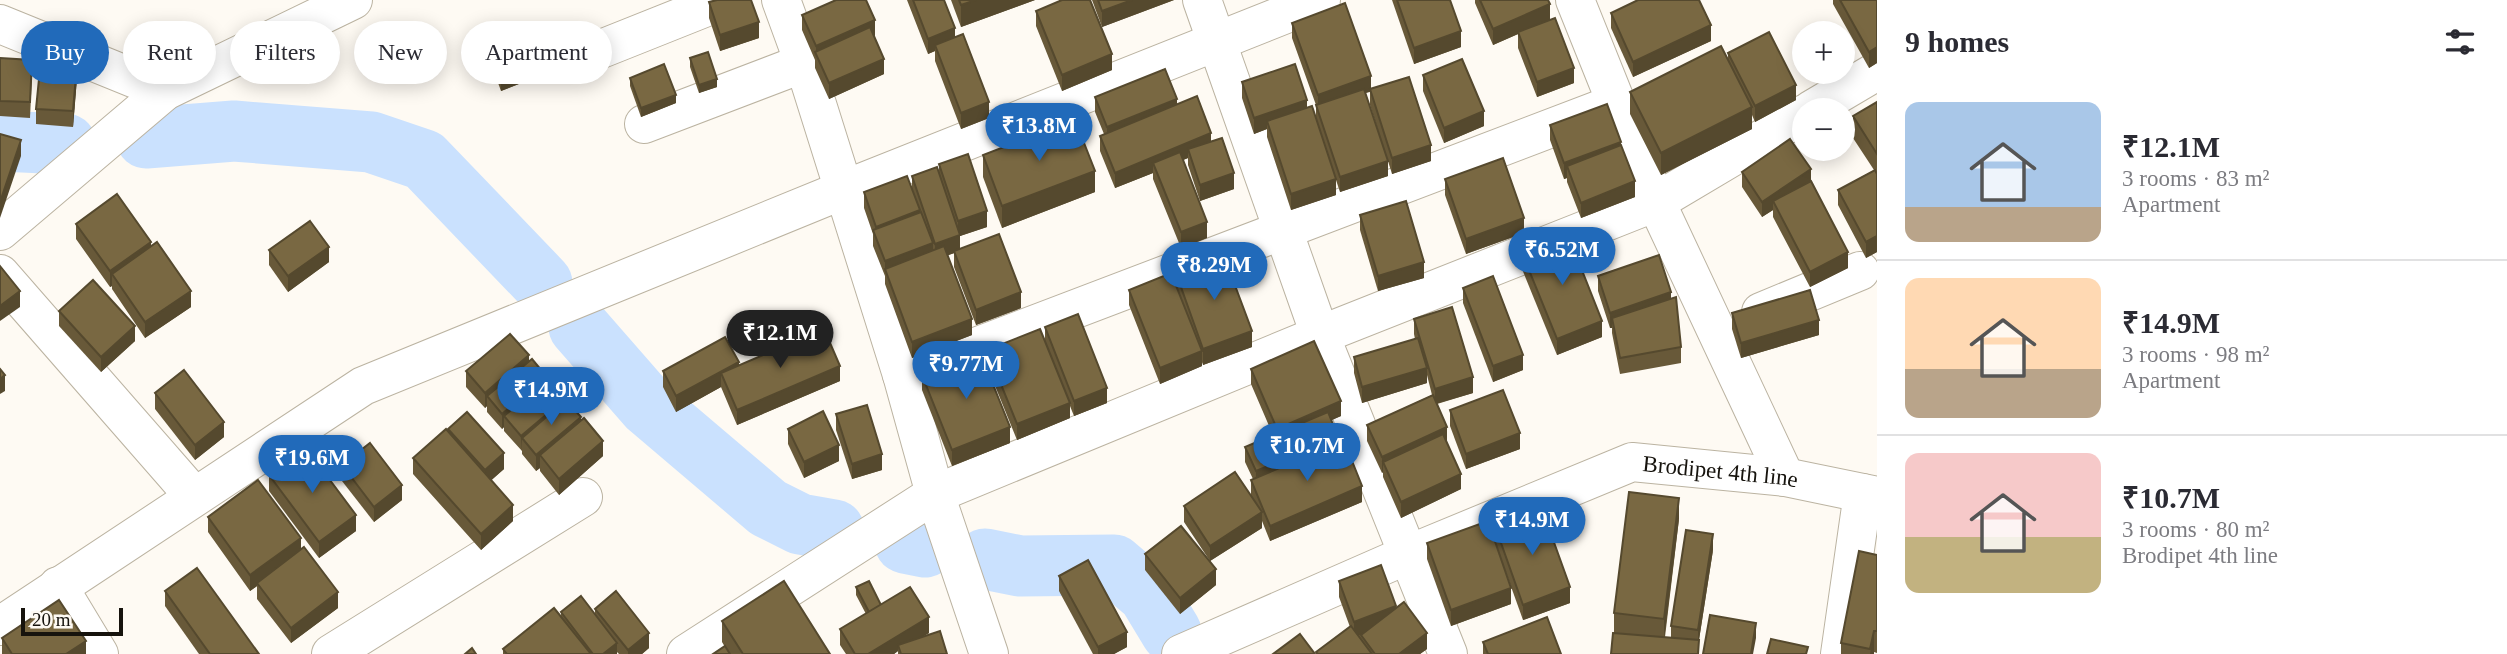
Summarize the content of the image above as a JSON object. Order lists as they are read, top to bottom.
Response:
{
  "streets": {
    "street": ["Brodipet 4th line"]
  },
  "scale_bar": "20 m",
  "page": {
    "heading": "9 homes",
    "map_buttons": ["+", "−"],
    "chip": [
      "Buy",
      "Rent",
      "Filters",
      "New",
      "Apartment"
    ],
    "list": [
      {
        "name": "₹12.1M",
        "note": "3 rooms · 83 m² · Apartment"
      },
      {
        "name": "₹14.9M",
        "note": "3 rooms · 98 m² · Apartment"
      },
      {
        "name": "₹10.7M",
        "note": "3 rooms · 80 m² · Brodipet 4th line"
      }
    ],
    "price": [
      "₹13.8M",
      "₹6.52M",
      "₹8.29M",
      "₹12.1M",
      "₹9.77M",
      "₹14.9M",
      "₹10.7M",
      "₹19.6M",
      "₹14.9M"
    ],
    "scale": "20 m"
  }
}
